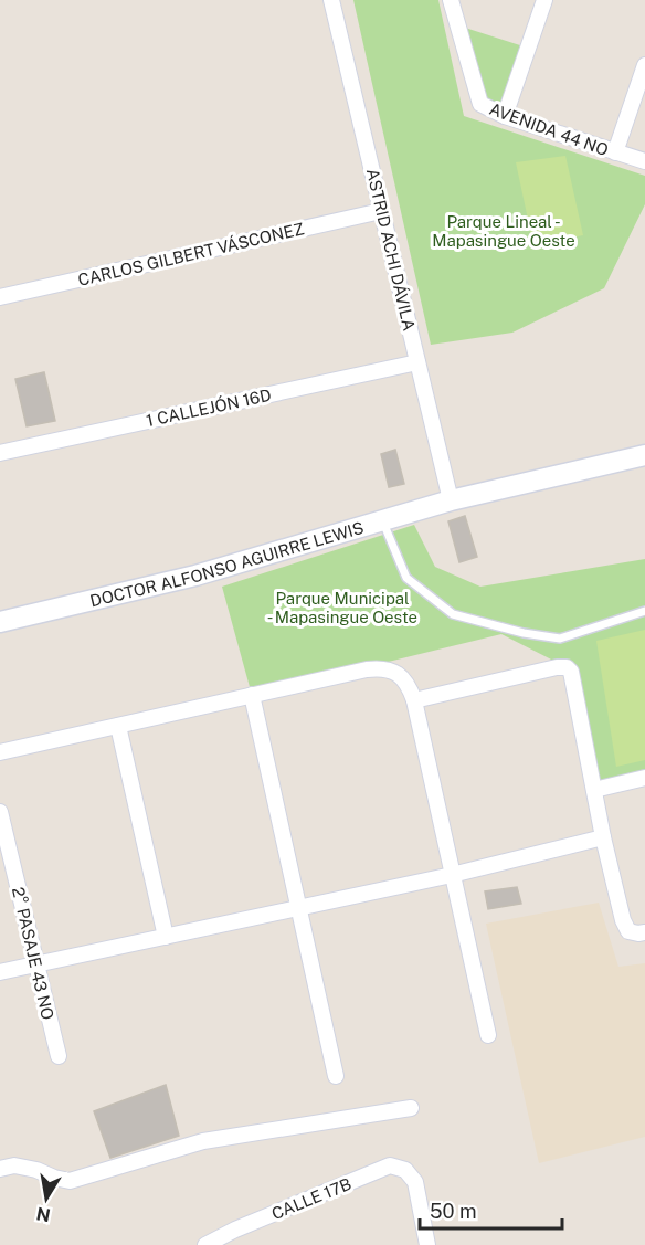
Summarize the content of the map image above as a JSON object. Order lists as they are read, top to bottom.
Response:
{
  "streets": {
    "street": [
      "AVENIDA 44 NO",
      "ASTRID ACHI DÁVILA",
      "CARLOS GILBERT VÁSCONEZ",
      "1 CALLEJÓN 16D",
      "DOCTOR ALFONSO AGUIRRE LEWIS",
      "2° PASAJE 43 NO",
      "CALLE 17B"
    ]
  },
  "crossings": [
    ["ASTRID ACHI DÁVILA", "CARLOS GILBERT VÁSCONEZ"],
    ["ASTRID ACHI DÁVILA", "1 CALLEJÓN 16D"],
    ["ASTRID ACHI DÁVILA", "DOCTOR ALFONSO AGUIRRE LEWIS"]
  ],
  "parks": ["Parque Lineal - Mapasingue Oeste", "Parque Municipal - Mapasingue Oeste"],
  "scale_bar": "50 m",
  "north": "bottom"
}
